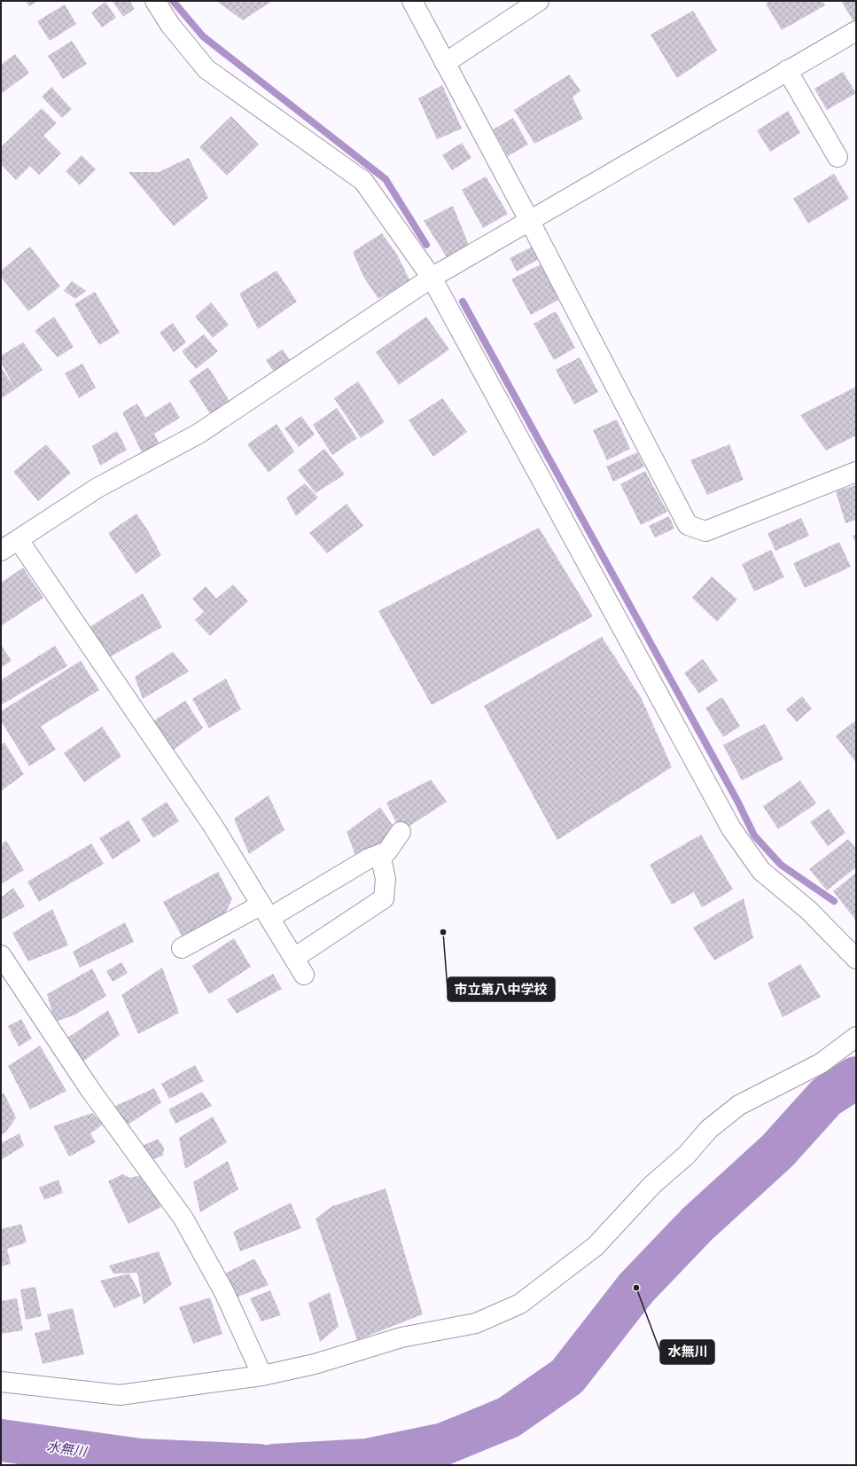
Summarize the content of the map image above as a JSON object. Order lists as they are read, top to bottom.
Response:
{
  "water": ["水無川"],
  "places": ["市立第八中学校", "水無川"]
}
